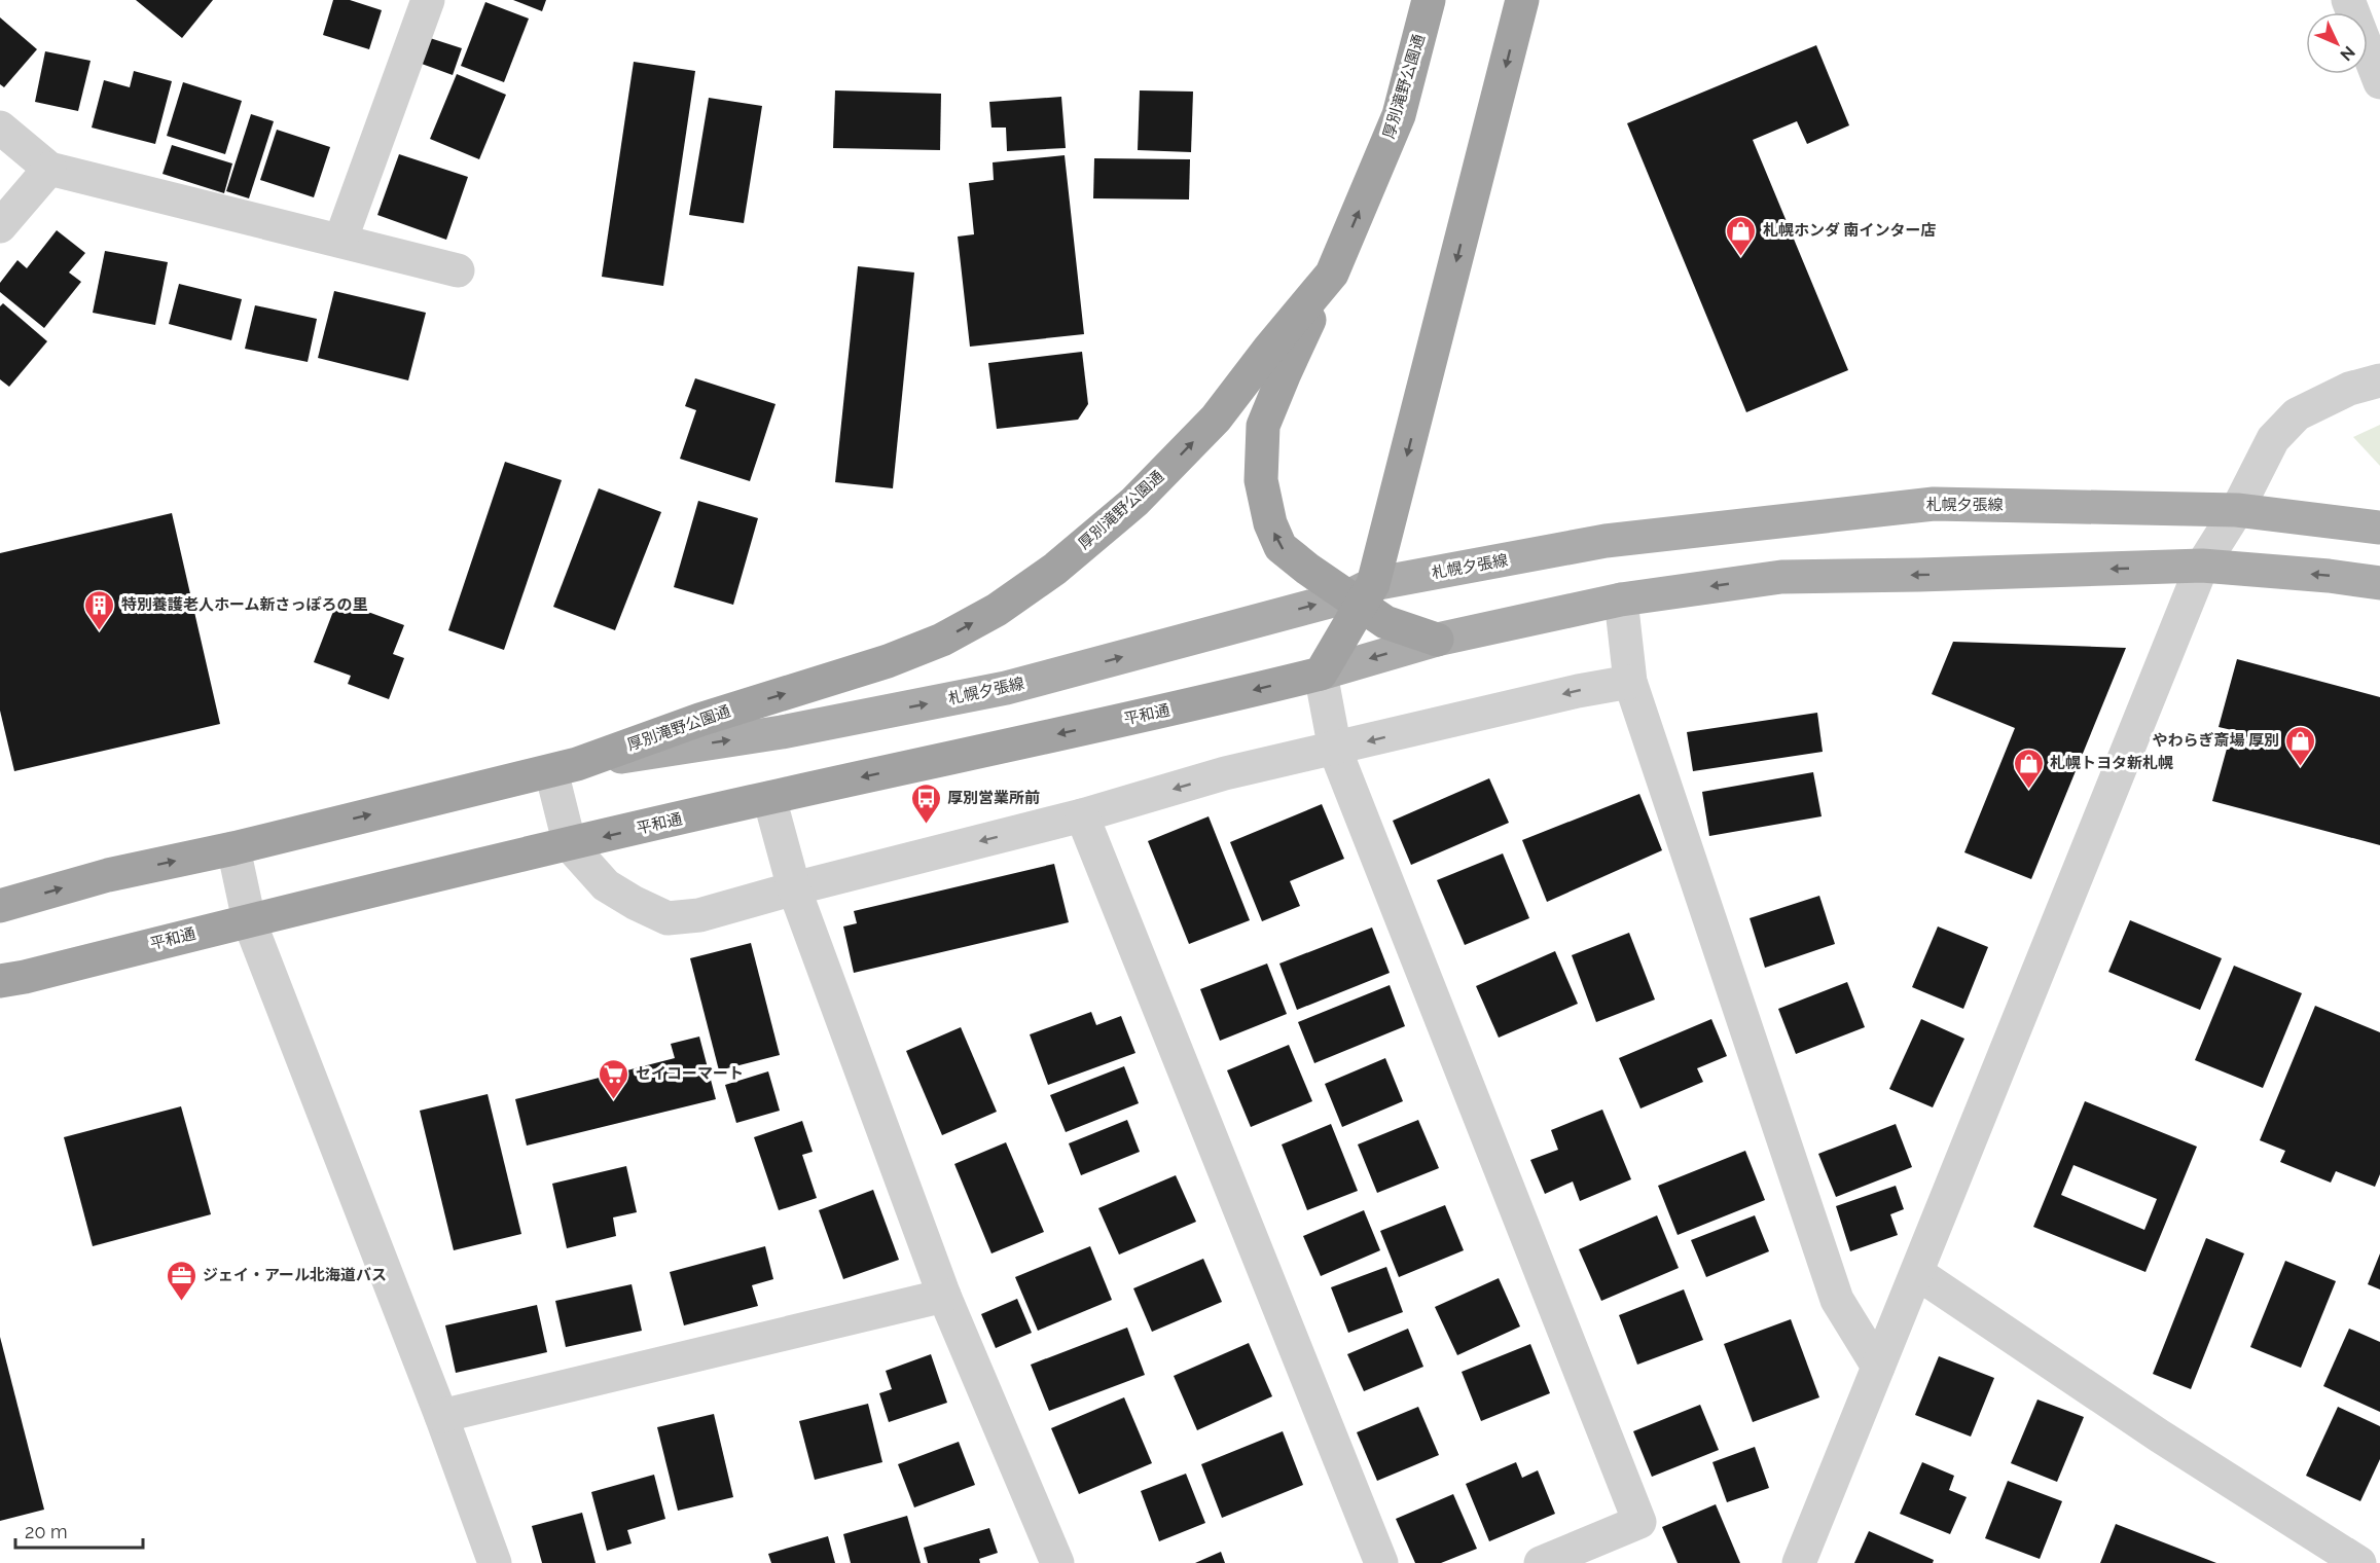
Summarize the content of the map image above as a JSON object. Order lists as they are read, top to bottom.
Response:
{
  "streets": {
    "highway": ["厚別滝野公園通", "平和通"],
    "main road": ["札幌夕張線"]
  },
  "crossings": [
    ["厚別滝野公園通", "札幌夕張線"]
  ],
  "one_way": ["厚別滝野公園通", "札幌夕張線", "平和通"],
  "places": {
    "shop": ["札幌ホンダ 南インター店", "やわらぎ斎場 厚別", "札幌トヨタ新札幌"],
    "building": ["特別養護老人ホーム新さっぽろの里"],
    "bus stop": ["厚別営業所前"],
    "supermarket": ["セイコーマート"],
    "office": ["ジェイ・アール北海道バス"]
  },
  "scale_bar": "20 m",
  "north": "bottom right"
}
